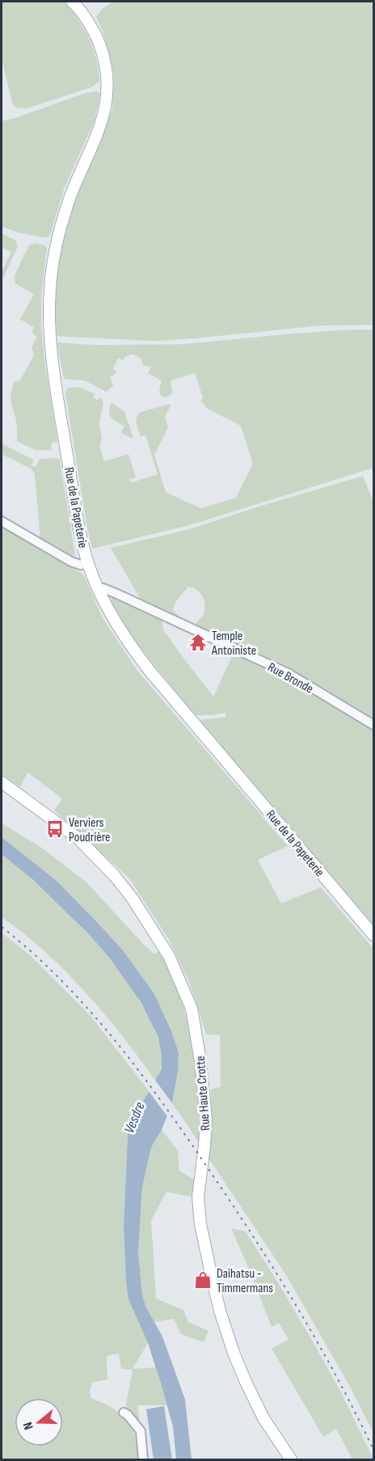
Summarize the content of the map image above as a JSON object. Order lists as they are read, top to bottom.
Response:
{
  "streets": {
    "main road": ["Rue de la Papeterie", "Rue Haute Crotte"],
    "street": ["Rue Bronde"]
  },
  "crossings": [
    ["Rue de la Papeterie", "Rue Bronde"]
  ],
  "water": ["Vesdre"],
  "places": {
    "temple": ["Temple Antoiniste"],
    "bus stop": ["Verviers Poudrière"],
    "shop": ["Daihatsu - Timmermans"]
  },
  "north": "left"
}
